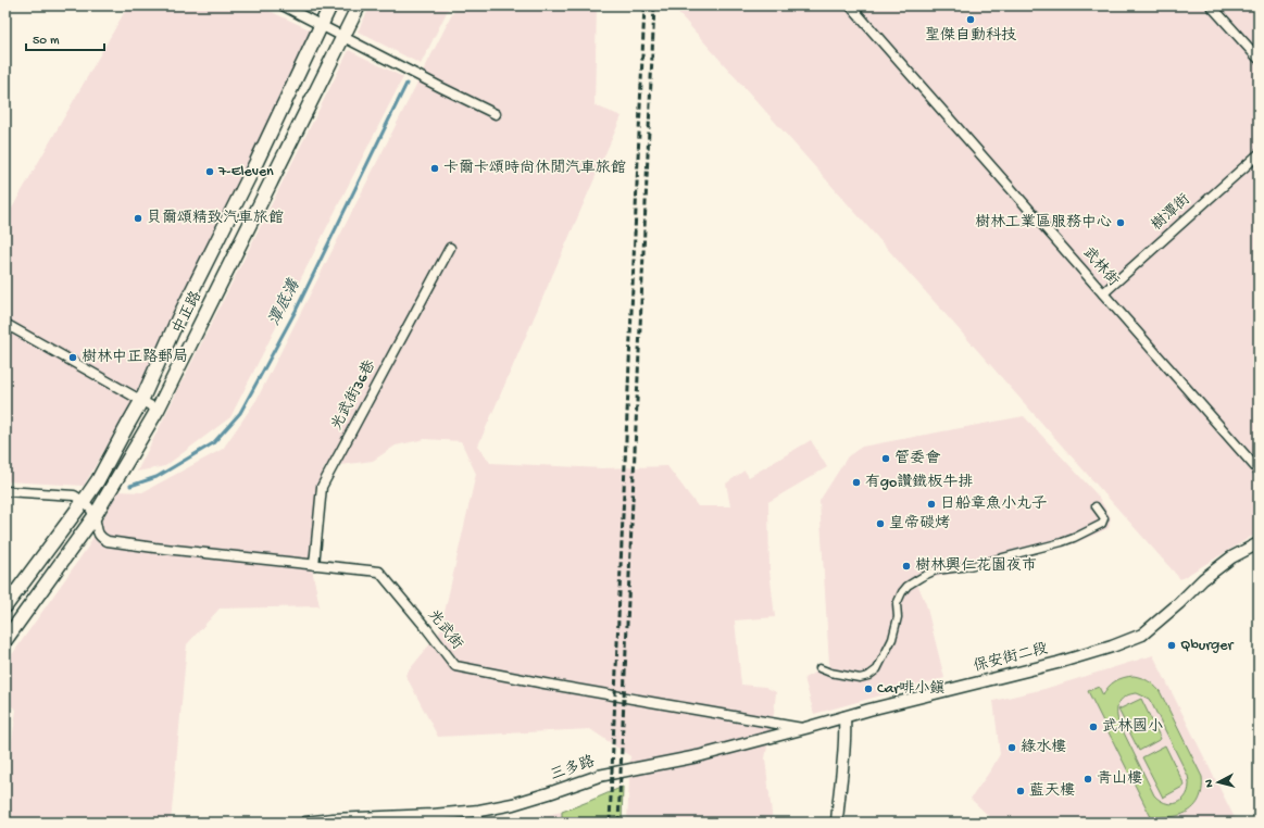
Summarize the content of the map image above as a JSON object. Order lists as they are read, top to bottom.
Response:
{
  "streets": {
    "main road": ["中正路"],
    "street": [
      "樹潭街",
      "武林街",
      "光武街36巷",
      "光武街",
      "保安街二段",
      "三多路"
    ]
  },
  "crossings": [
    ["樹潭街", "武林街"],
    ["中正路", "光武街"],
    ["光武街36巷", "光武街"],
    ["光武街", "三多路"],
    ["保安街二段", "三多路"]
  ],
  "water": ["潭底溝"],
  "places": [
    "聖傑自動科技",
    "卡爾卡頌時尚休閒汽車旅館",
    "7-Eleven",
    "貝爾頌精致汽車旅館",
    "樹林工業區服務中心",
    "樹林中正路郵局",
    "管委會",
    "有go讚鐵板牛排",
    "日船章魚小丸子",
    "皇帝碳烤",
    "樹林興仁花園夜市",
    "Qburger",
    "Car啡小鎮",
    "武林國小",
    "綠水樓",
    "青山樓",
    "藍天樓"
  ],
  "scale_bar": "50 m",
  "north": "left"
}
